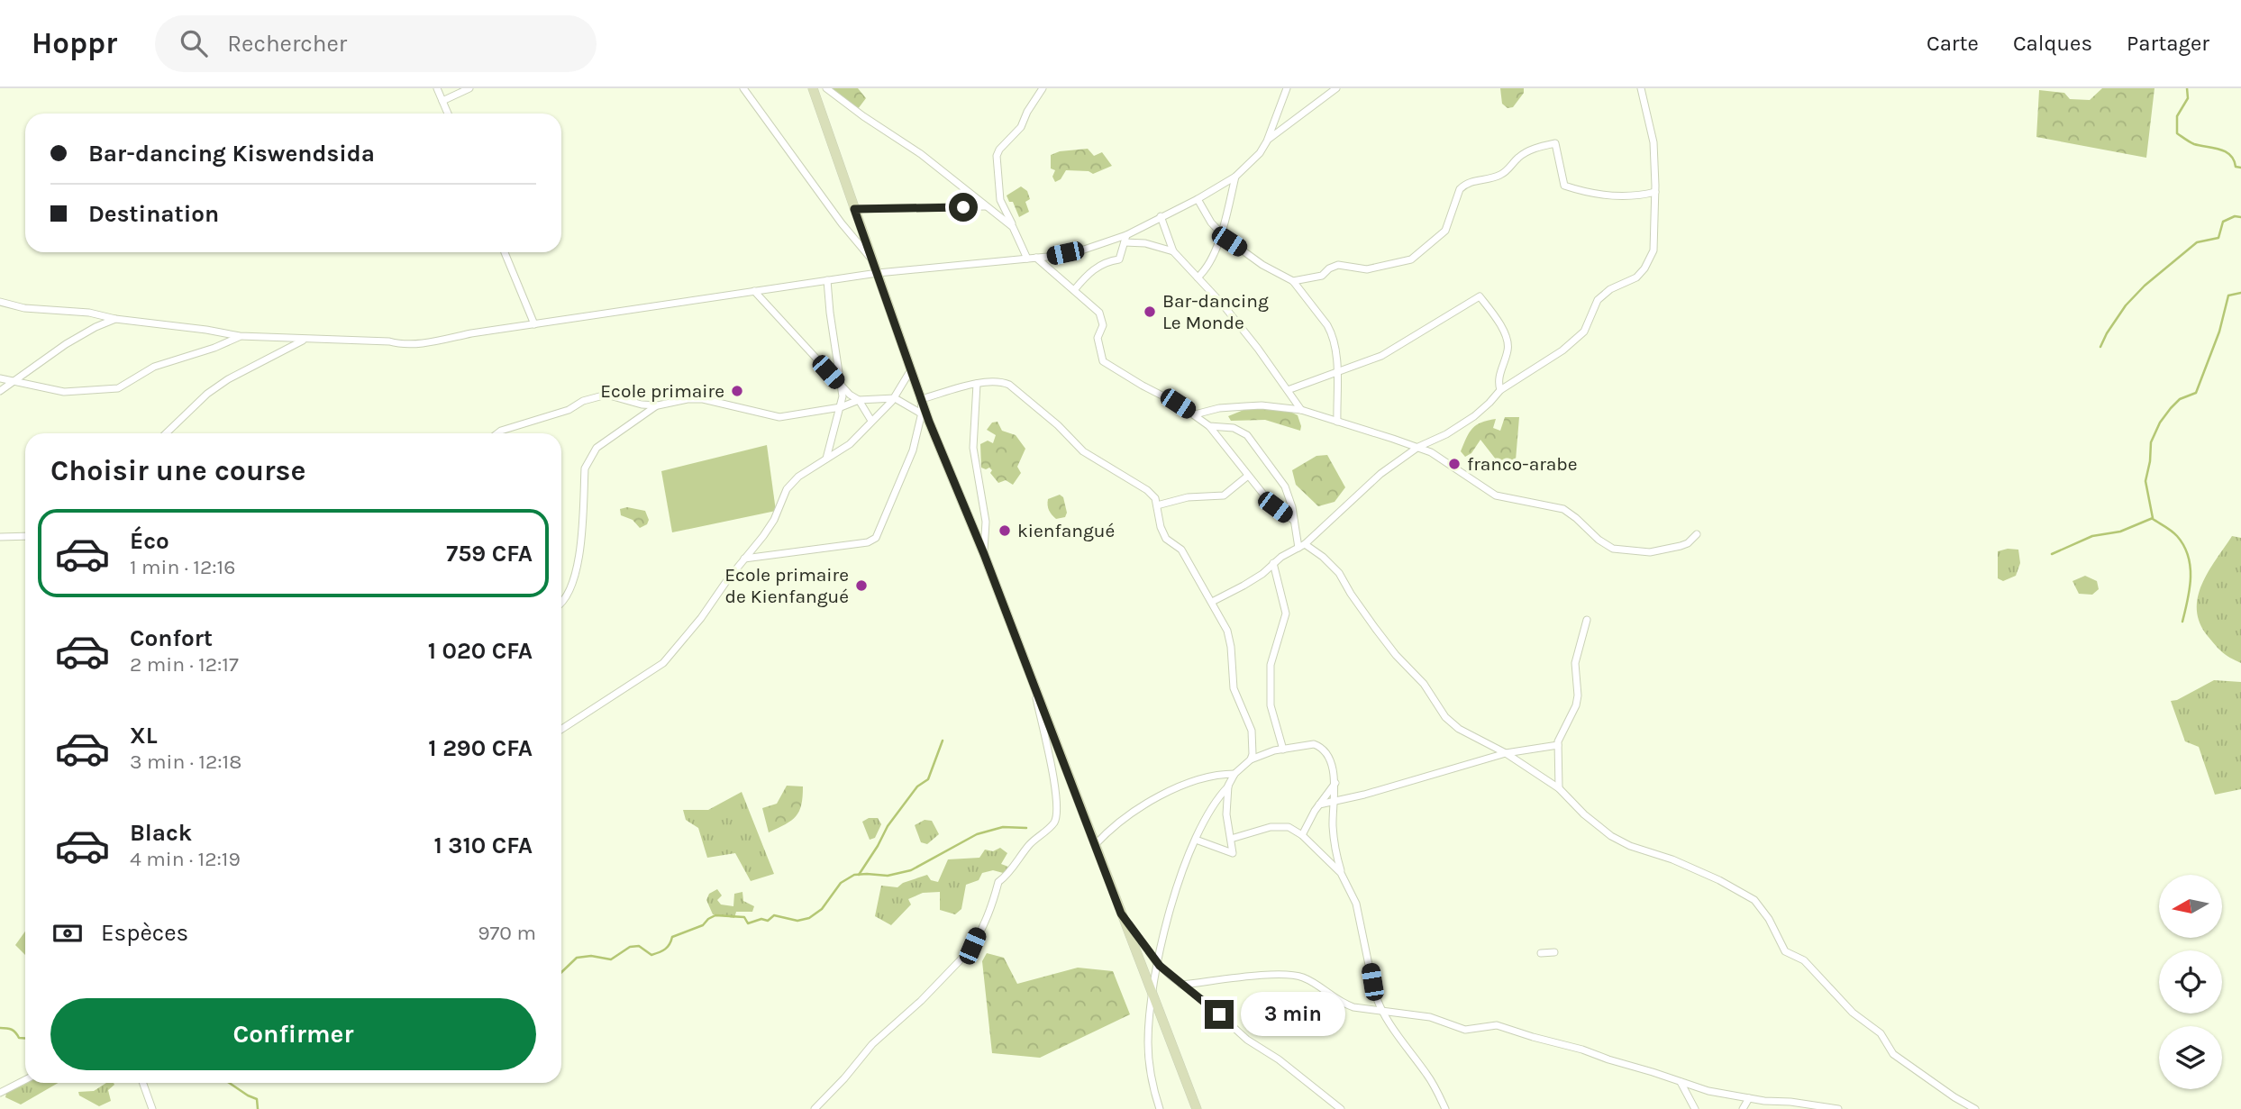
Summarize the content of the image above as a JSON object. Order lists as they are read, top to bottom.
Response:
{
  "places": [
    "Bar-dancing Le Monde",
    "Ecole primaire",
    "franco-arabe",
    "kienfangué",
    "Ecole primaire de Kienfangué"
  ],
  "north": "left",
  "page": {
    "header": "Hoppr",
    "search": "Rechercher",
    "nav": ["Carte", "Calques", "Partager"],
    "banner": ["Bar-dancing Kiswendsida", "Destination"],
    "heading": "Choisir une course",
    "list": [
      {
        "name": "Éco",
        "note": "1 min · 12:16",
        "value": "759 CFA"
      },
      {
        "name": "Confort",
        "note": "2 min · 12:17",
        "value": "1 020 CFA"
      },
      {
        "name": "XL",
        "note": "3 min · 12:18",
        "value": "1 290 CFA"
      },
      {
        "name": "Black",
        "note": "4 min · 12:19",
        "value": "1 310 CFA"
      }
    ],
    "pay": ["Espèces", "970 m"],
    "buttons": "Confirmer",
    "bubble": "3 min"
  }
}
